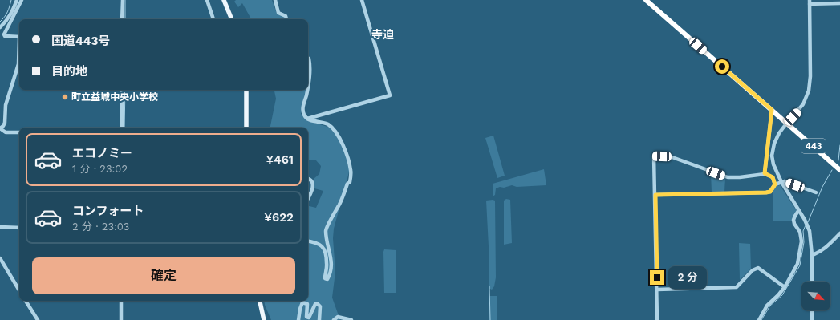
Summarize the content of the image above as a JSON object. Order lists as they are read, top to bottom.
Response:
{
  "streets": {
    "highway": ["443"]
  },
  "districts": ["寺迫"],
  "places": ["町立益城中央小学校"],
  "north": "bottom right",
  "page": {
    "banner": ["国道443号", "目的地"],
    "list": [
      {
        "name": "エコノミー",
        "note": "1 分 · 23:02",
        "value": "¥461"
      },
      {
        "name": "コンフォート",
        "note": "2 分 · 23:03",
        "value": "¥622"
      }
    ],
    "buttons": "確定",
    "bubble": "2 分"
  }
}
